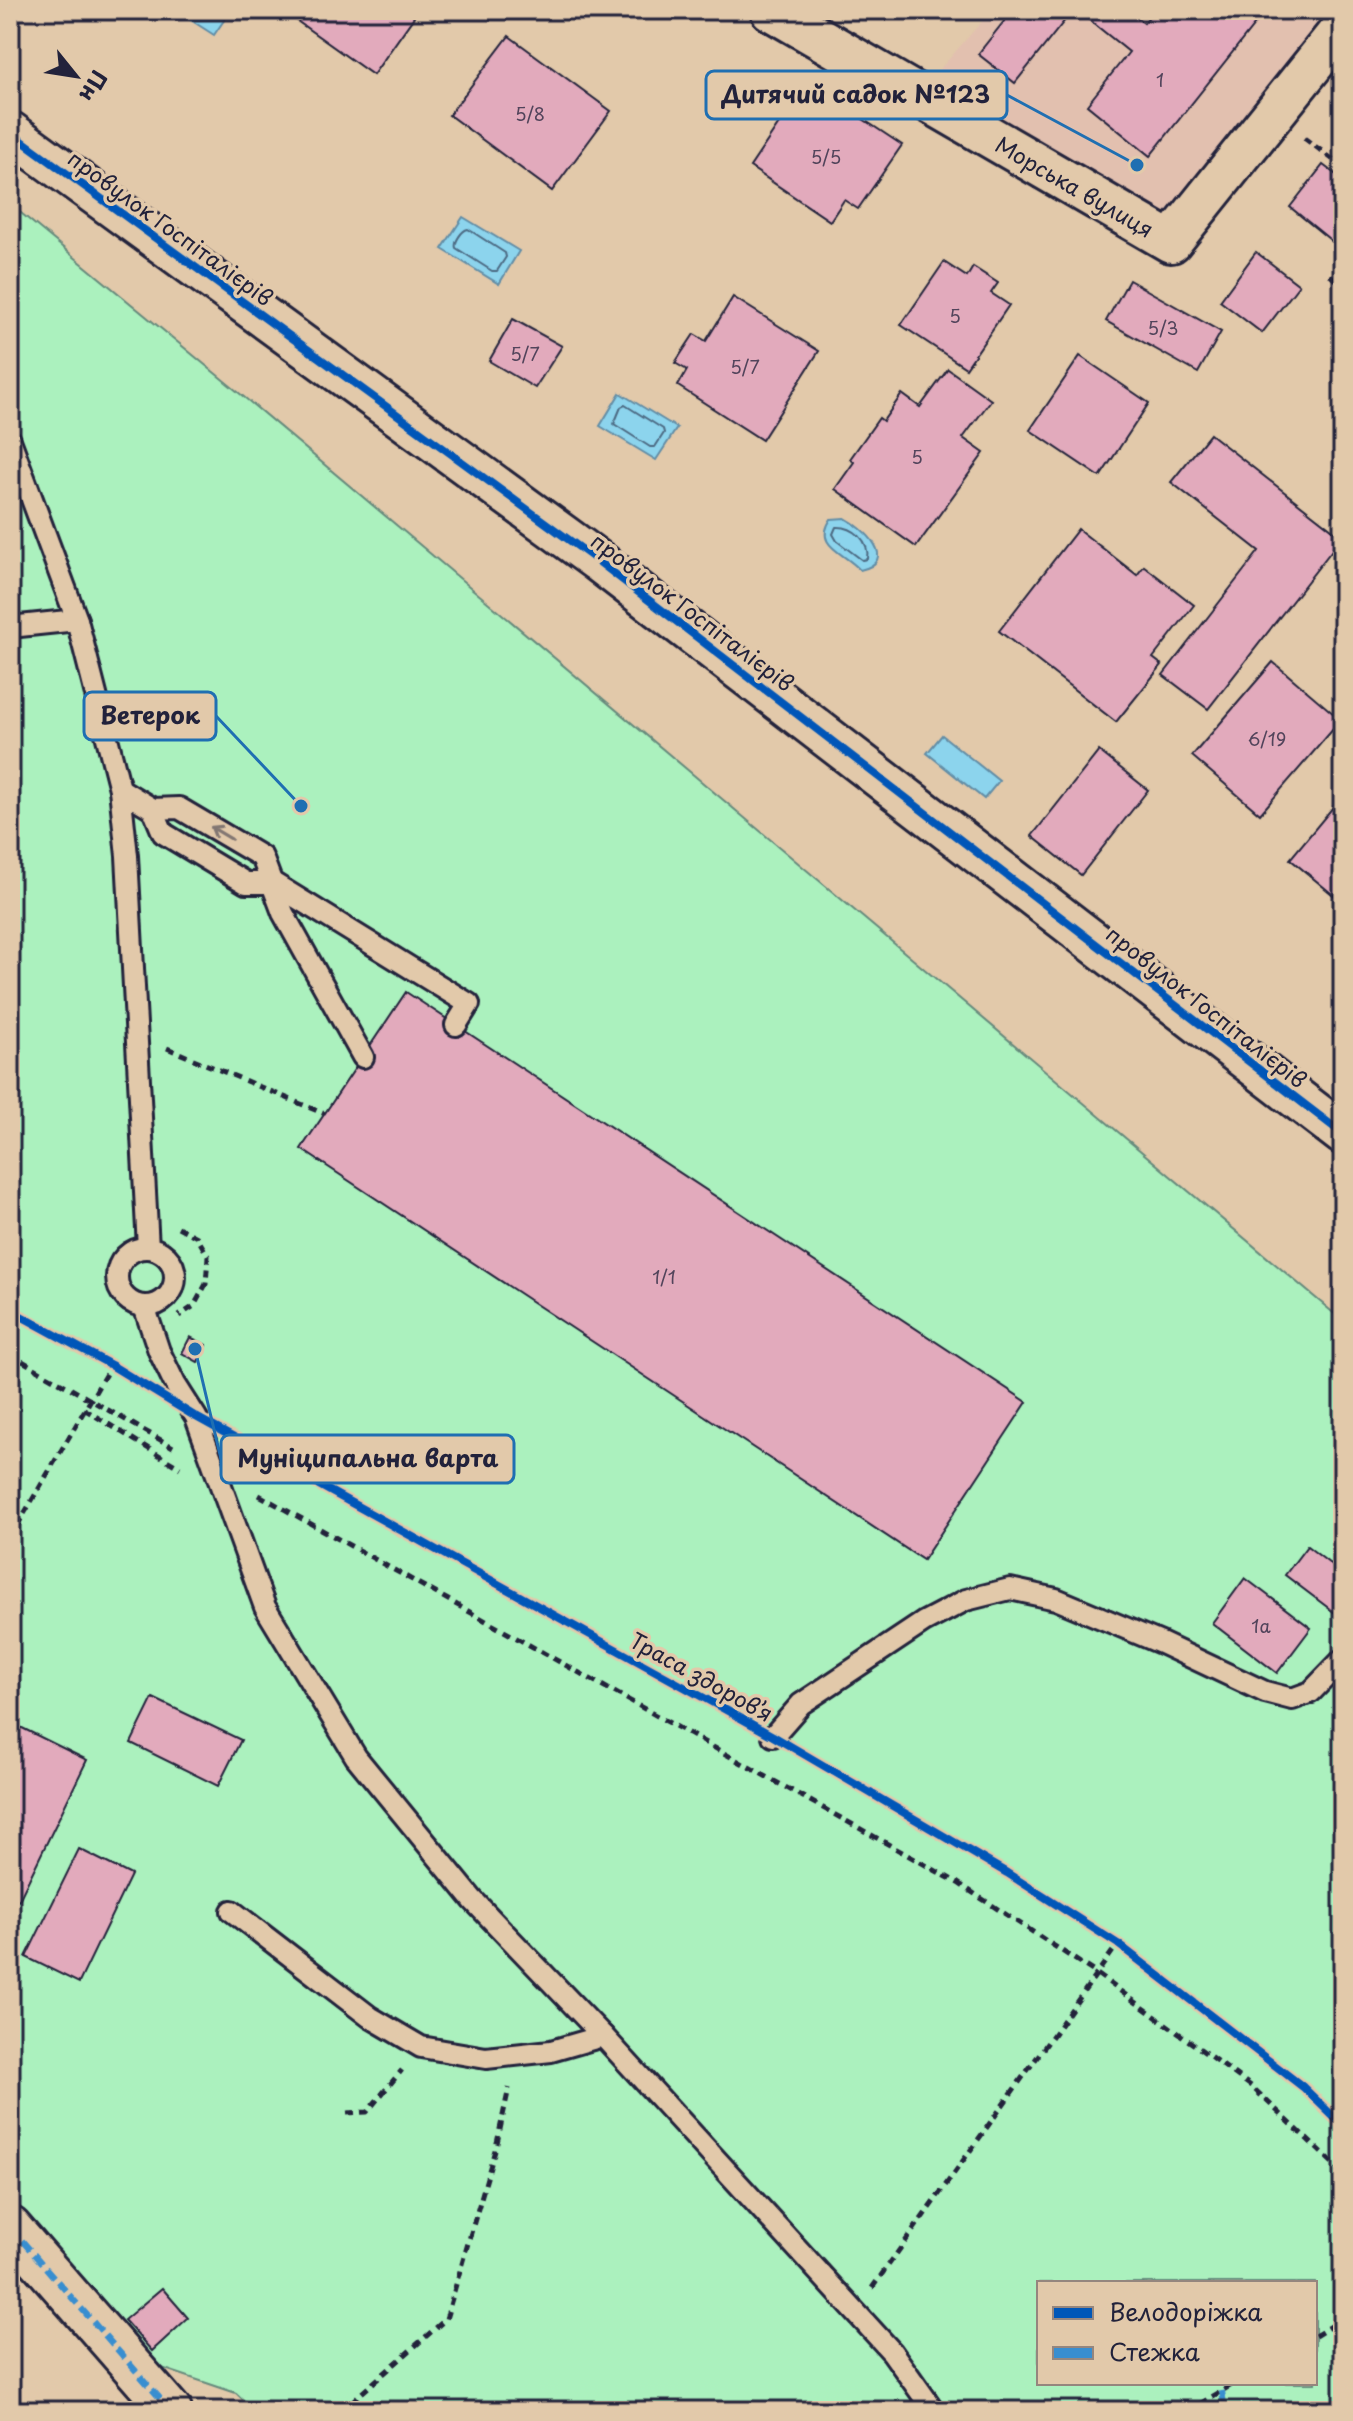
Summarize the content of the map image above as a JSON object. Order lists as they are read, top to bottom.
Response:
{
  "streets": {
    "street": ["Морська вулиця", "провулок Госпіталієрів"],
    "cycle path": ["Траса здоров’я"]
  },
  "places": ["Дитячий садок №123", "Ветерок", "Муніципальна варта"],
  "house_numbers": [
    "1",
    "5/8",
    "5/5",
    "5",
    "5/3",
    "5/7",
    "5/7",
    "5",
    "6/19",
    "1/1",
    "1а"
  ],
  "legend": ["Велодоріжка", "Стежка"],
  "north": "bottom right"
}
